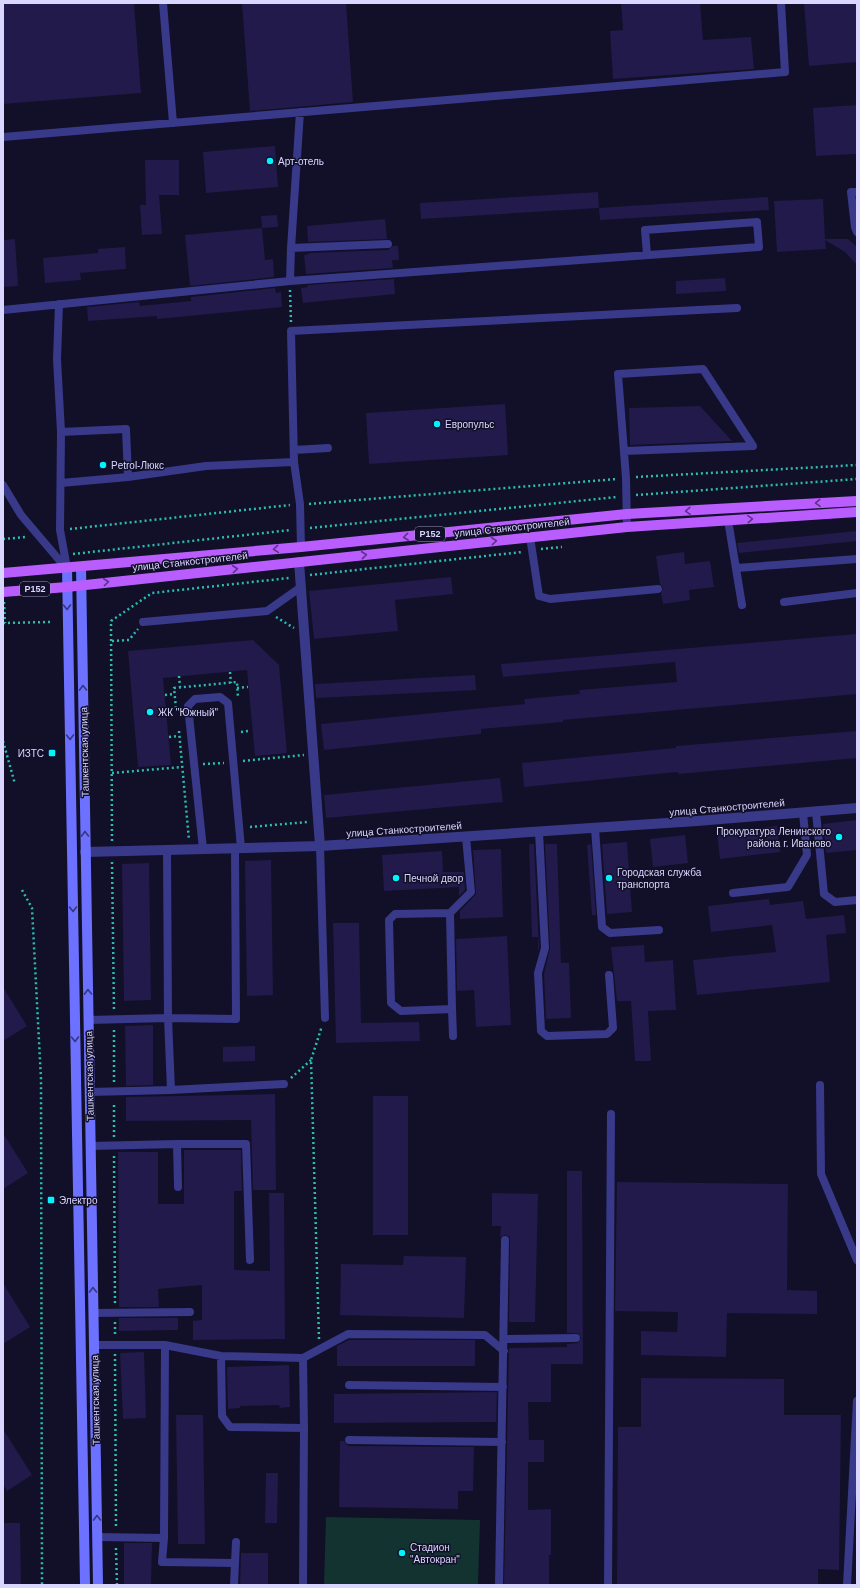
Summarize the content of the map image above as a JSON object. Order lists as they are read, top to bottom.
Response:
{
  "streets": {
    "main road": ["улица Станкостроителей", "Р152", "Ташкентская улица"]
  },
  "crossings": [
    ["улица Станкостроителей", "Ташкентская улица"]
  ],
  "places": {
    "other": [
      "Арт-отель",
      "Европульс",
      "Petrol-Люкс",
      "ЖК \"Южный\"",
      "Прокуратура Ленинского района г. Иваново",
      "Печной двор",
      "Городская служба транспорта",
      "Стадион \"Автокран\""
    ],
    "transit": ["ИЗТС", "Электро"]
  }
}
